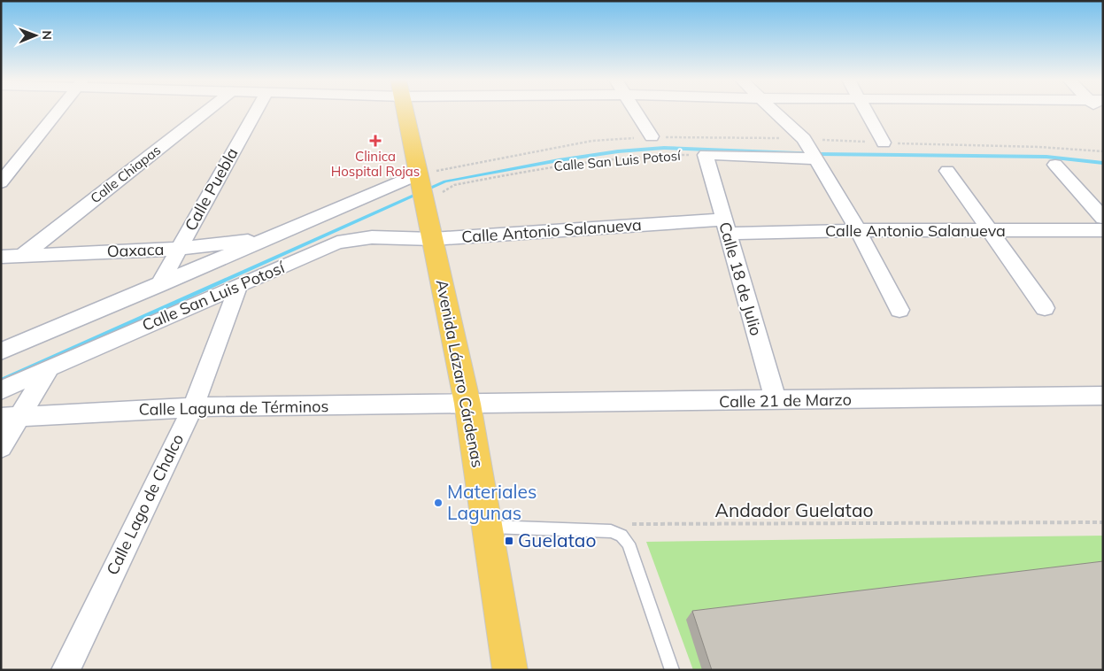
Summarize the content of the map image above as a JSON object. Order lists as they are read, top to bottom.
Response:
{
  "streets": {
    "main road": ["Avenida Lázaro Cárdenas"],
    "street": [
      "Calle San Luis Potosí",
      "Calle Chiapas",
      "Calle Puebla",
      "Calle Antonio Salanueva",
      "Oaxaca",
      "Calle 18 de Julio",
      "Calle 21 de Marzo",
      "Calle Laguna de Términos",
      "Calle Lago de Chalco"
    ],
    "path": ["Andador Guelatao"]
  },
  "crossings": [
    ["Calle San Luis Potosí", "Calle Puebla"],
    ["Calle San Luis Potosí", "Calle Antonio Salanueva"],
    ["Calle San Luis Potosí", "Oaxaca"],
    ["Calle San Luis Potosí", "Calle 18 de Julio"],
    ["Calle San Luis Potosí", "Avenida Lázaro Cárdenas"],
    ["Calle San Luis Potosí", "Calle Lago de Chalco"],
    ["Calle Chiapas", "Oaxaca"],
    ["Calle Puebla", "Oaxaca"],
    ["Calle Antonio Salanueva", "Calle 18 de Julio"],
    ["Calle Antonio Salanueva", "Avenida Lázaro Cárdenas"],
    ["Calle 18 de Julio", "Calle 21 de Marzo"],
    ["Avenida Lázaro Cárdenas", "Calle 21 de Marzo"],
    ["Avenida Lázaro Cárdenas", "Calle Laguna de Términos"],
    ["Calle 21 de Marzo", "Calle Laguna de Términos"],
    ["Calle Laguna de Términos", "Calle Lago de Chalco"]
  ],
  "places": {
    "health": ["Clinica Hospital Rojas"],
    "other": ["Materiales Lagunas"],
    "transit": ["Guelatao"]
  },
  "north": "right"
}
